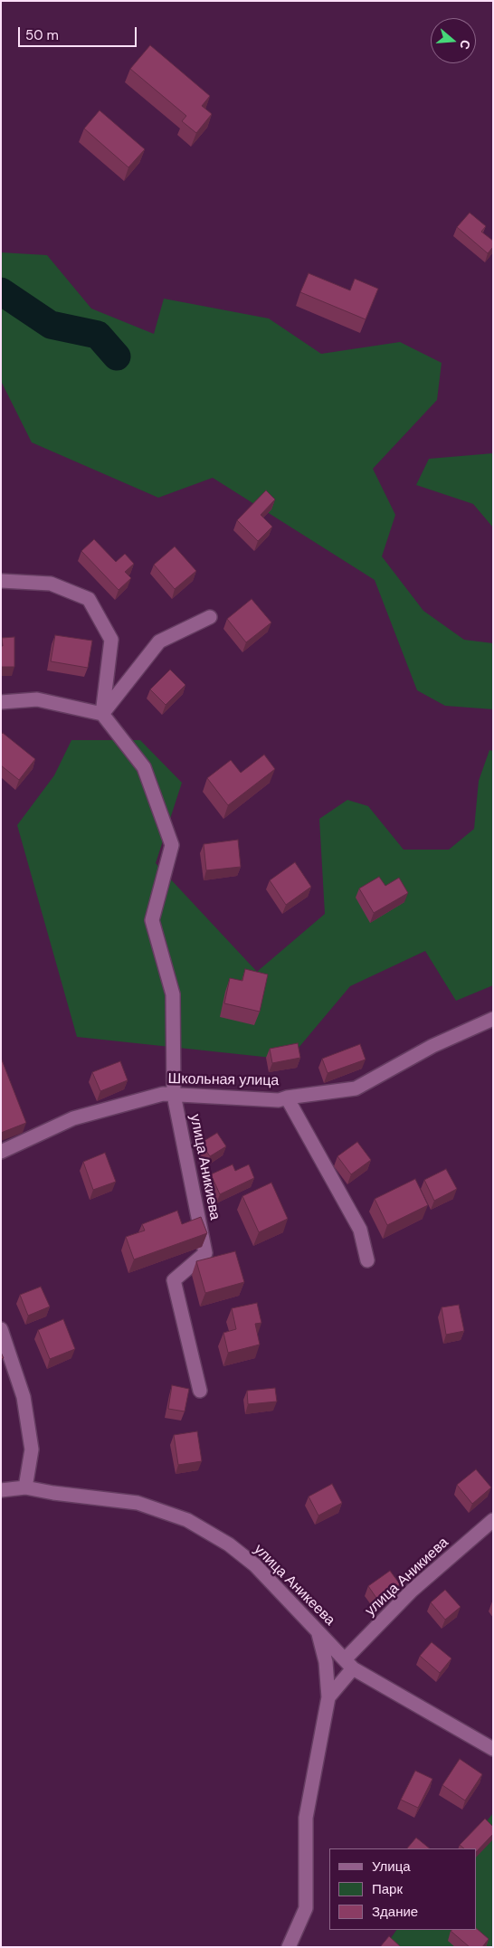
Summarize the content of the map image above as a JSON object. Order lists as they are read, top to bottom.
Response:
{
  "streets": {
    "street": ["Школьная улица", "улица Аникиева", "улица Аникеева"]
  },
  "crossings": [
    ["Школьная улица", "улица Аникиева"],
    ["улица Аникиева", "улица Аникеева"]
  ],
  "legend": ["Улица", "Парк", "Здание"],
  "scale_bar": "50 m",
  "north": "right"
}
